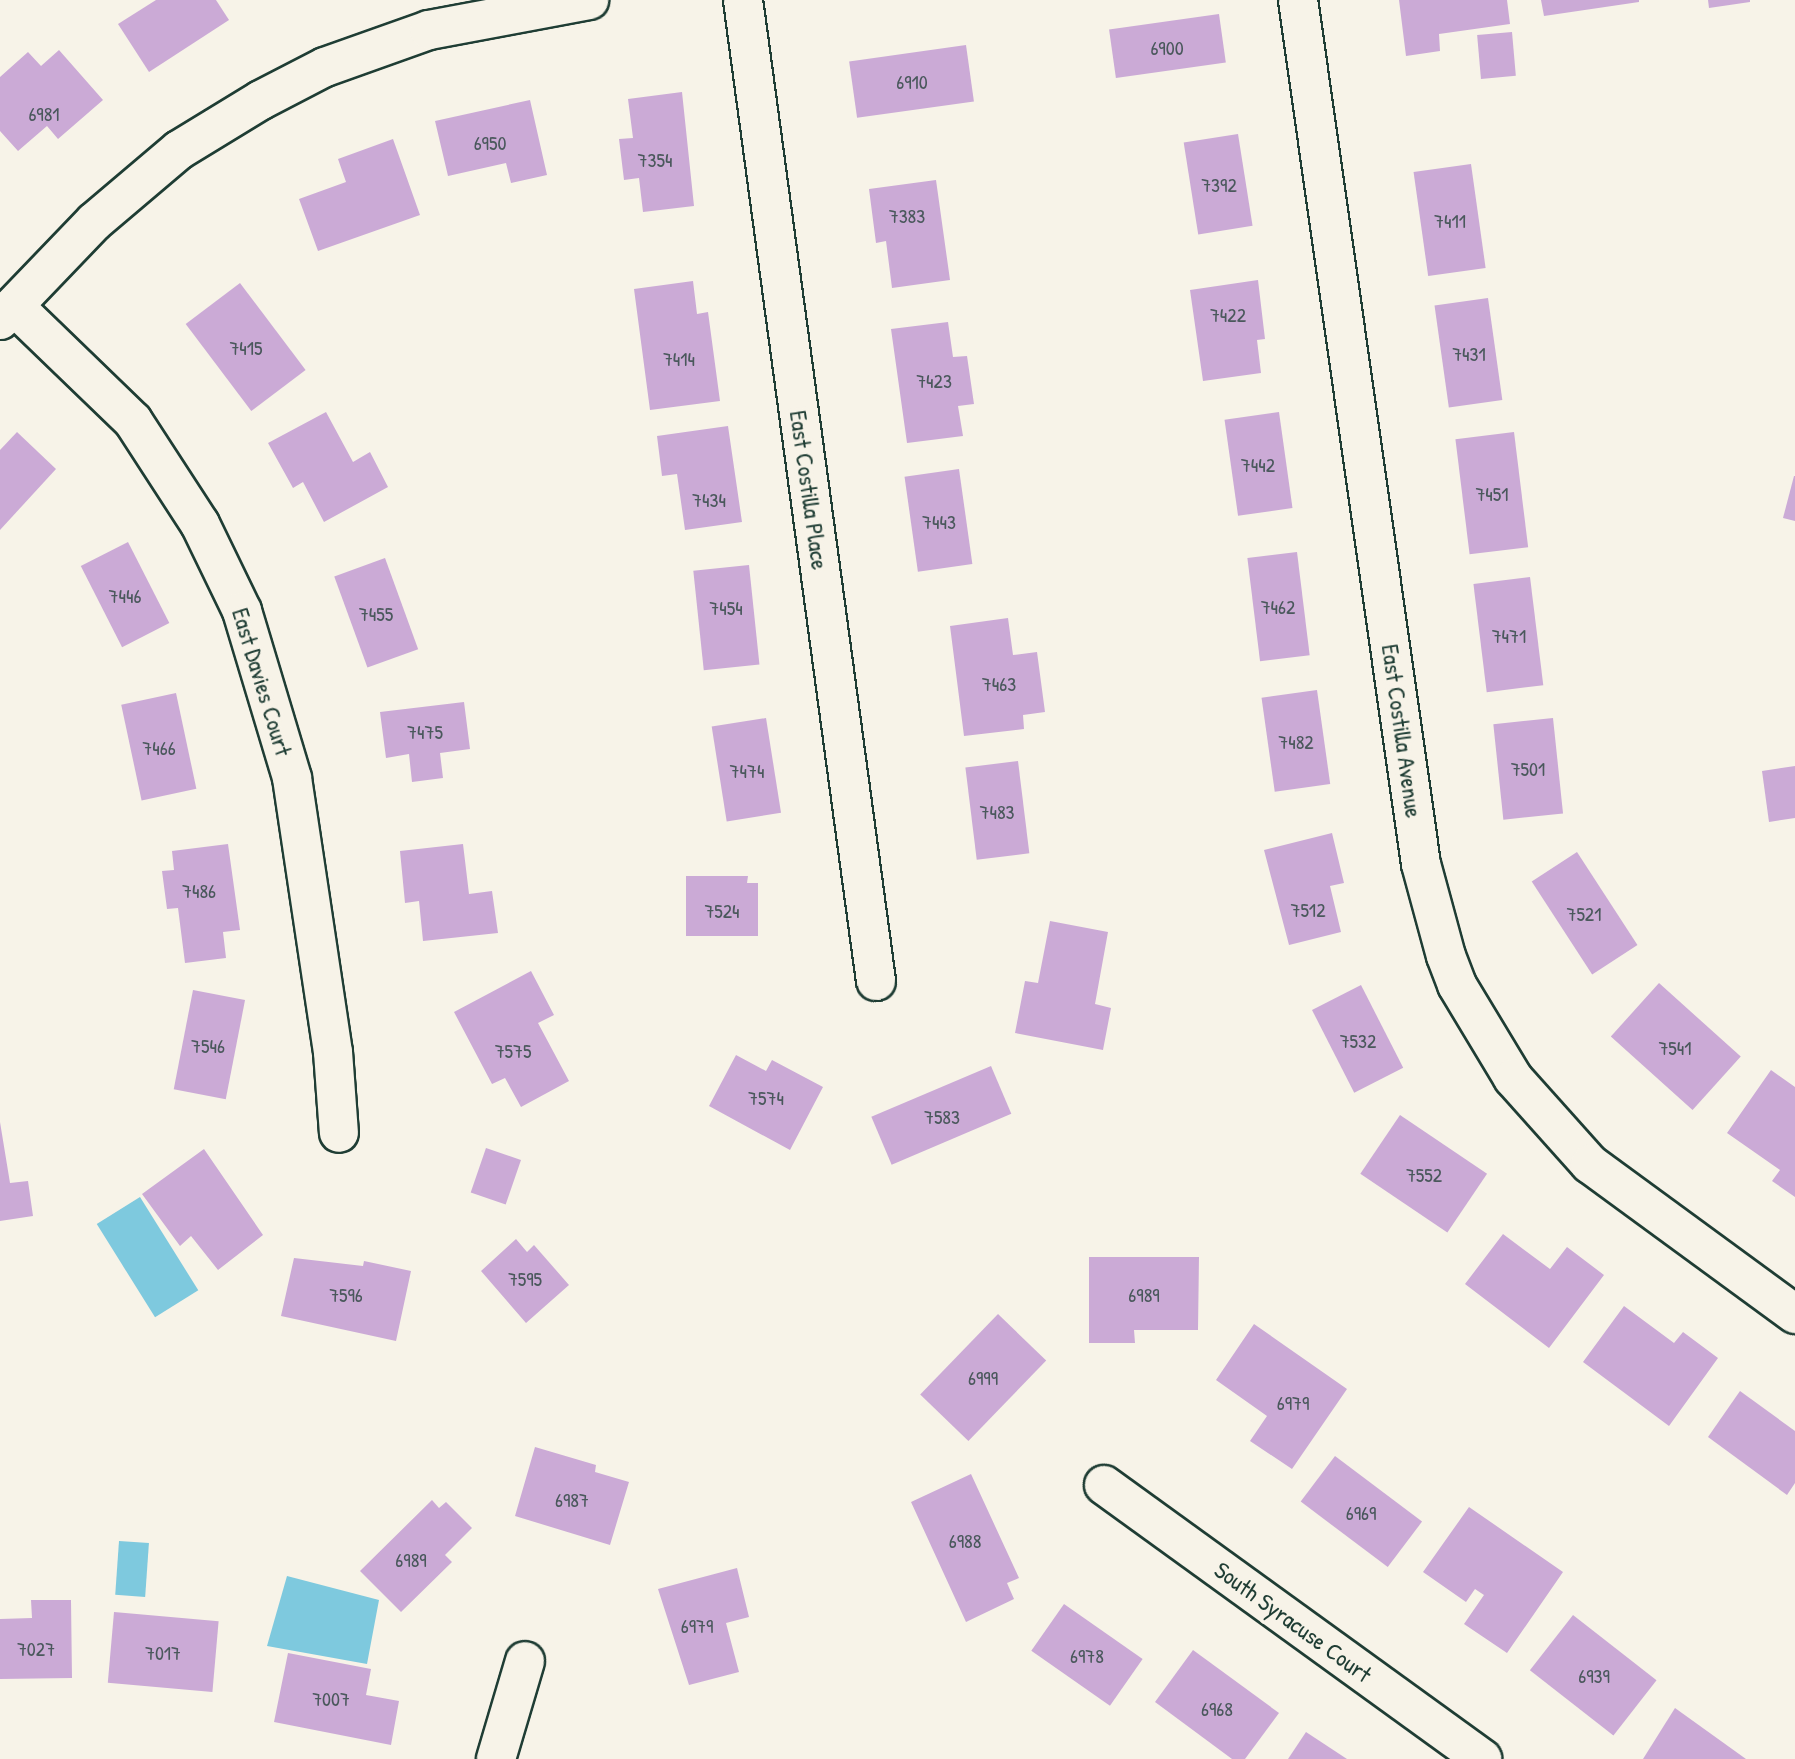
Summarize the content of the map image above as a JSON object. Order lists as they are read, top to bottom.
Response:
{
  "streets": {
    "street": [
      "East Costilla Place",
      "East Davies Court",
      "East Costilla Avenue",
      "South Syracuse Court"
    ]
  },
  "house_numbers": [
    "6900",
    "6910",
    "6981",
    "6950",
    "7354",
    "7392",
    "7383",
    "7411",
    "7422",
    "7415",
    "7431",
    "7414",
    "7423",
    "7442",
    "7451",
    "7434",
    "7443",
    "7446",
    "7462",
    "7454",
    "7455",
    "7471",
    "7463",
    "7475",
    "7482",
    "7466",
    "7501",
    "7474",
    "7483",
    "7486",
    "7512",
    "7524",
    "7521",
    "7532",
    "7546",
    "7541",
    "7575",
    "7574",
    "7583",
    "7552",
    "7595",
    "7596",
    "6989",
    "6999",
    "6979",
    "6987",
    "6969",
    "6988",
    "6989",
    "6979",
    "7027",
    "7017",
    "6978",
    "6939",
    "7007",
    "6968"
  ]
}
